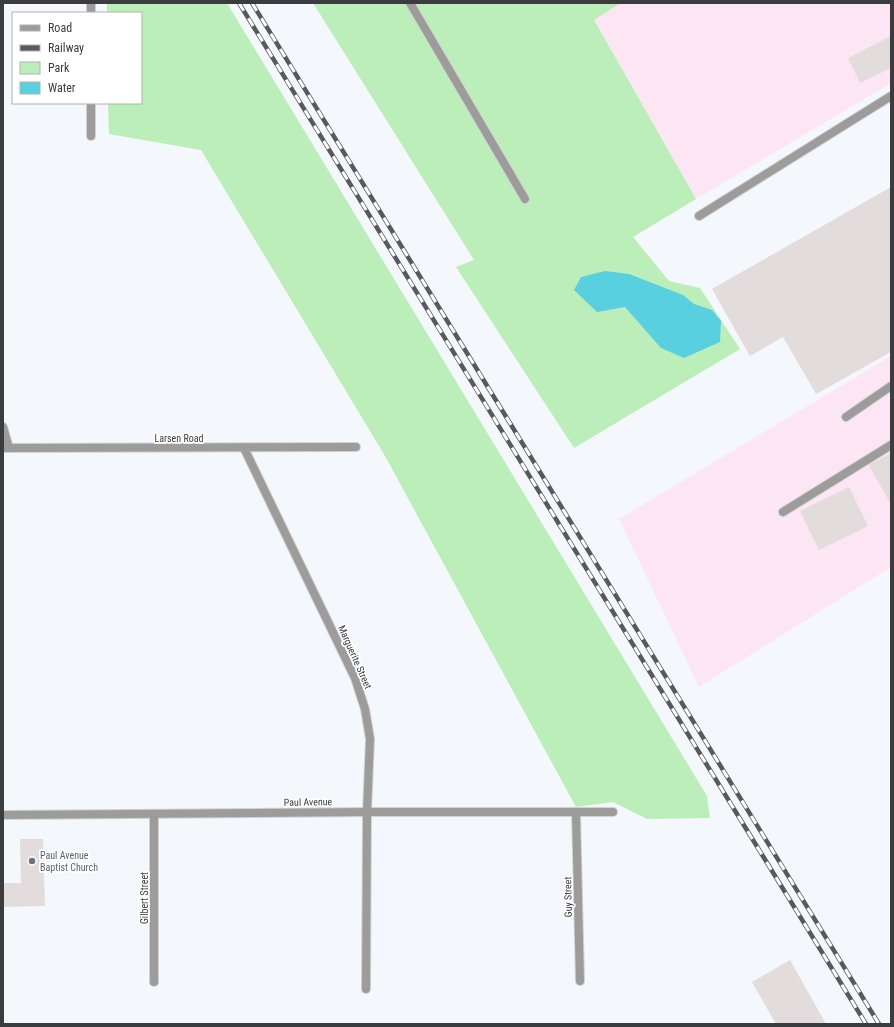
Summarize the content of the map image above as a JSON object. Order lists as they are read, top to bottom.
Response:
{
  "streets": {
    "street": [
      "Larsen Road",
      "Marguerite Street",
      "Paul Avenue",
      "Guy Street",
      "Gilbert Street"
    ]
  },
  "crossings": [
    ["Larsen Road", "Marguerite Street"],
    ["Marguerite Street", "Paul Avenue"],
    ["Paul Avenue", "Guy Street"],
    ["Paul Avenue", "Gilbert Street"]
  ],
  "places": ["Paul Avenue Baptist Church"],
  "legend": [
    "Road",
    "Railway",
    "Park",
    "Water"
  ]
}
